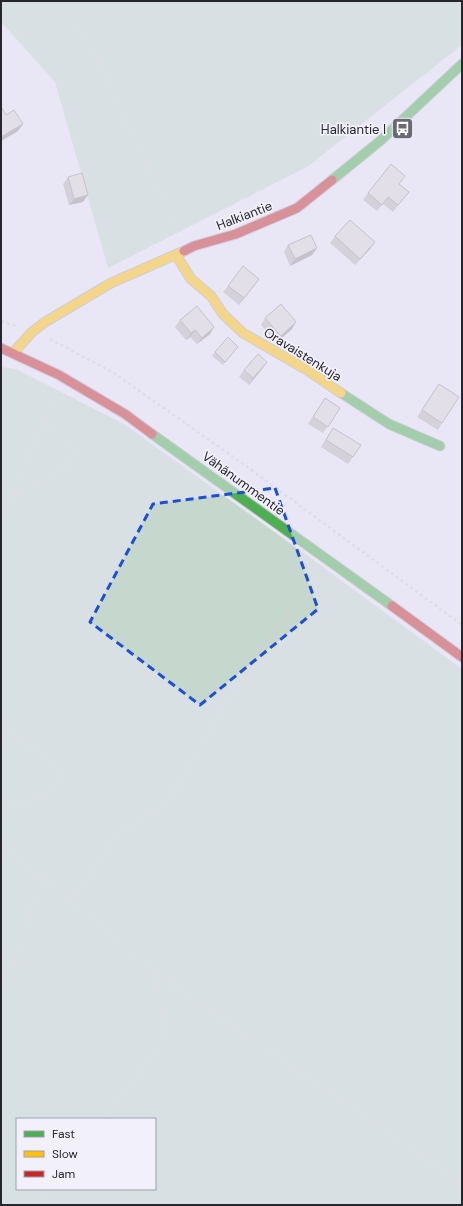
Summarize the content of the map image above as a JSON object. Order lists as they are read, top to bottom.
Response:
{
  "streets": {
    "street": ["Halkiantie", "Oravaistenkuja", "Vähänummentie"]
  },
  "crossings": [
    ["Halkiantie", "Oravaistenkuja"],
    ["Halkiantie", "Vähänummentie"]
  ],
  "places": {
    "bus stop": ["Halkiantie I"]
  },
  "legend": ["Fast", "Slow", "Jam"]
}
